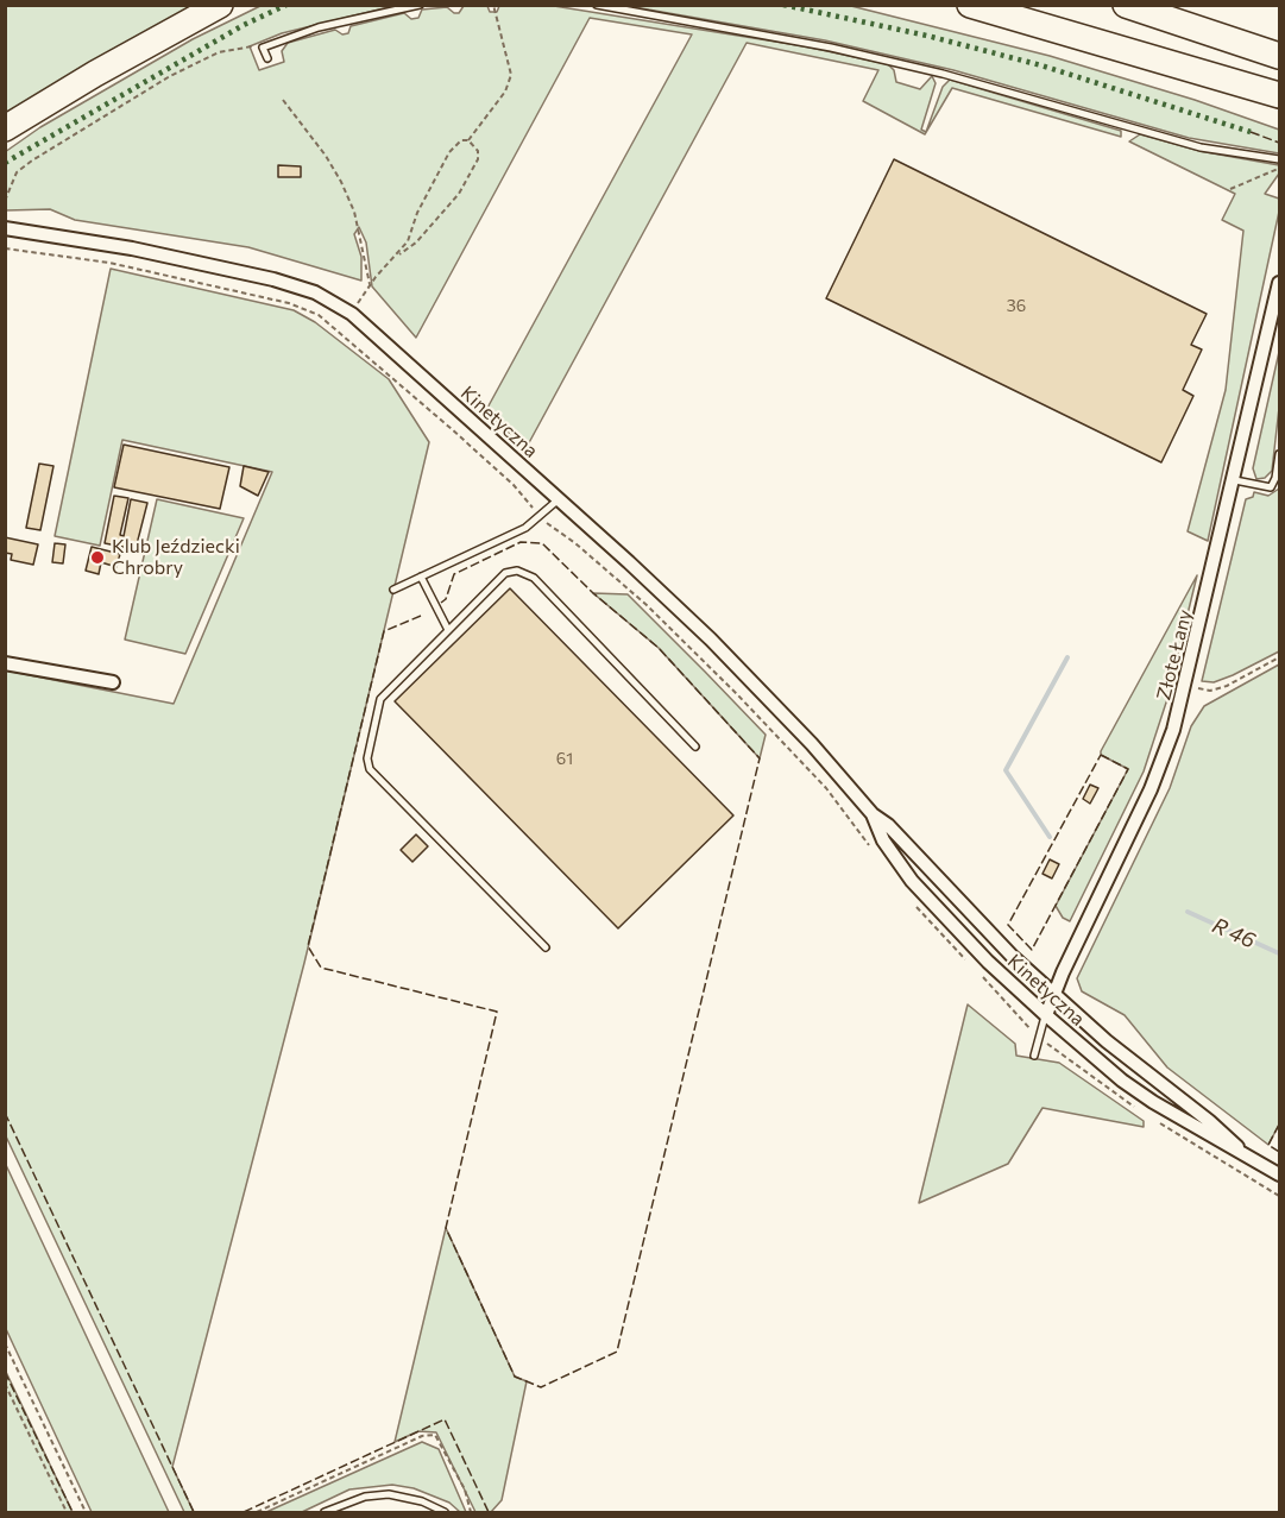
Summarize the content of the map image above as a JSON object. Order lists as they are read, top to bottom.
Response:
{
  "streets": {
    "street": ["Kinetyczna", "Złote Łany"]
  },
  "crossings": [
    ["Kinetyczna", "Złote Łany"]
  ],
  "water": ["R 46"],
  "places": ["Klub Jeździecki Chrobry"],
  "house_numbers": ["36", "61"]
}
